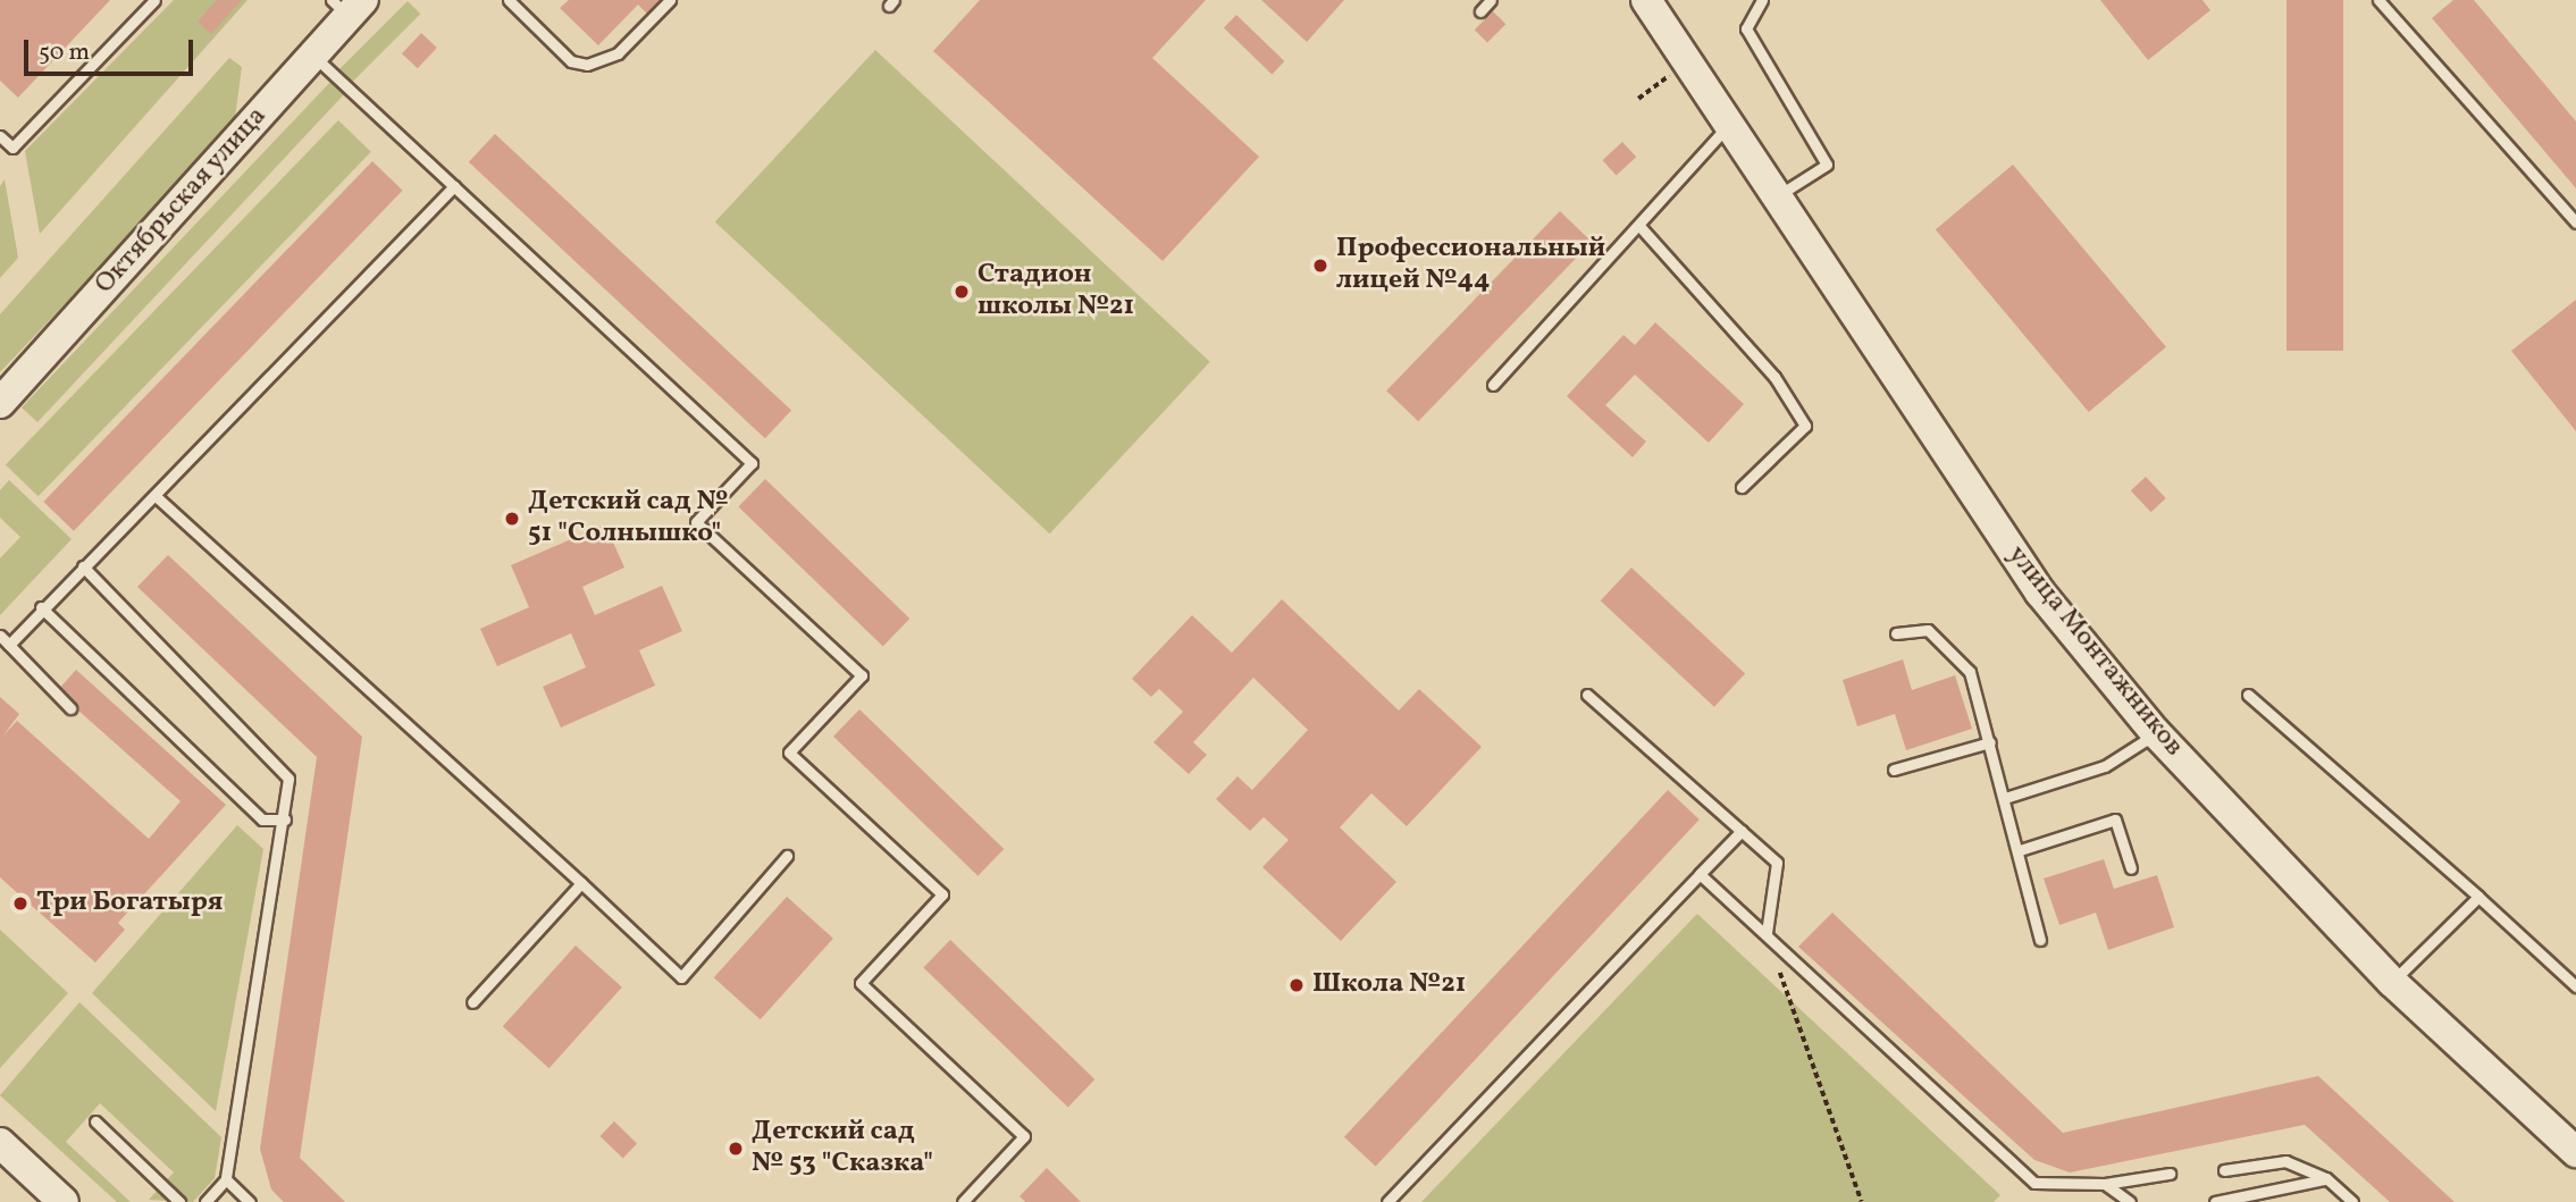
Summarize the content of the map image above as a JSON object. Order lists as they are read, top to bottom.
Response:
{
  "streets": {
    "street": ["Октябрьская улица", "улица Монтажников"]
  },
  "places": [
    "Профессиональный лицей №44",
    "Стадион школы №21",
    "Детский сад № 51 \"Солнышко\"",
    "Три Богатыря",
    "Школа №21",
    "Детский сад № 53 \"Сказка\""
  ],
  "scale_bar": "50 m"
}
